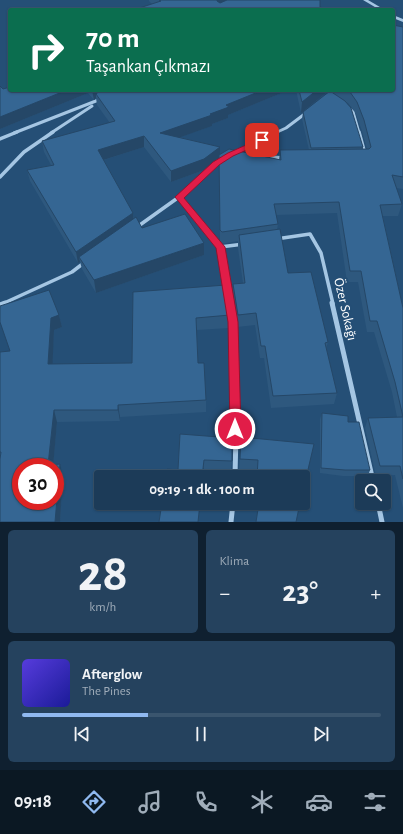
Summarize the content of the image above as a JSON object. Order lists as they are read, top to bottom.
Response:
{
  "streets": {
    "street": ["Özer Sokağı"]
  },
  "page": {
    "turn": ["70 m", "Taşankan Çıkmazı"],
    "limit": "30",
    "trip": "09:19 · 1 dk · 100 m",
    "tile": [
      ["28", "km/h"],
      "Klima"
    ],
    "heat": ["−", "23°", "+"],
    "song": ["Afterglow", "The Pines"],
    "tabs": "09:18"
  }
}
